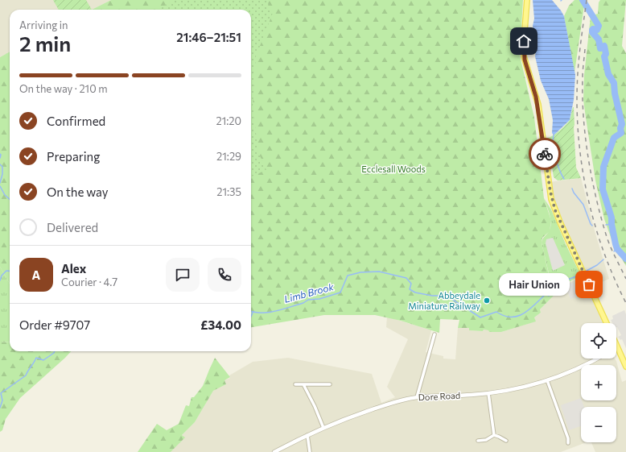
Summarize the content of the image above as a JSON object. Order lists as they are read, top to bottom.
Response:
{
  "streets": {
    "street": ["Dore Road"]
  },
  "water": ["Limb Brook"],
  "parks": ["Ecclesall Woods"],
  "places": ["Hair Union", "Abbeydale Miniature Railway"],
  "page": {
    "heading": ["2 min", "Arriving in", "21:46–21:51"],
    "panel": [
      "Alex",
      "Courier · 4.7",
      "Order #9707",
      "£34.00"
    ],
    "bar": "On the way · 210 m",
    "list": [
      ["Confirmed", "21:20"],
      ["Preparing", "21:29"],
      ["On the way", "21:35"],
      "Delivered"
    ],
    "round": "A",
    "bubble": "Hair Union",
    "map_buttons": ["+", "−"]
  }
}
